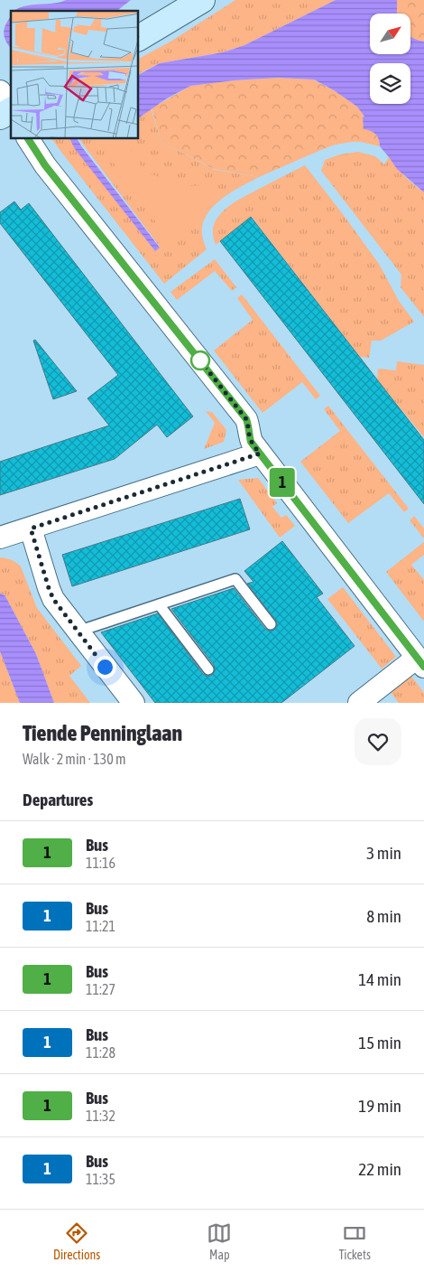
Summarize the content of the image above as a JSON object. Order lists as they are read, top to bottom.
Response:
{
  "lines": ["bus line 1"],
  "north": "top right",
  "page": {
    "on_map": "1",
    "heading": [
      ["Tiende Penninglaan", "Walk · 2 min · 130 m"],
      "Departures"
    ],
    "list": [
      {
        "mark": "1",
        "name": "Bus",
        "note": "11:16",
        "value": "3 min"
      },
      {
        "mark": "1",
        "name": "Bus",
        "note": "11:21",
        "value": "8 min"
      },
      {
        "mark": "1",
        "name": "Bus",
        "note": "11:27",
        "value": "14 min"
      },
      {
        "mark": "1",
        "name": "Bus",
        "note": "11:28",
        "value": "15 min"
      },
      {
        "mark": "1",
        "name": "Bus",
        "note": "11:32",
        "value": "19 min"
      },
      {
        "mark": "1",
        "name": "Bus",
        "note": "11:35",
        "value": "22 min"
      }
    ],
    "tabs": ["Directions", "Map", "Tickets"]
  }
}
